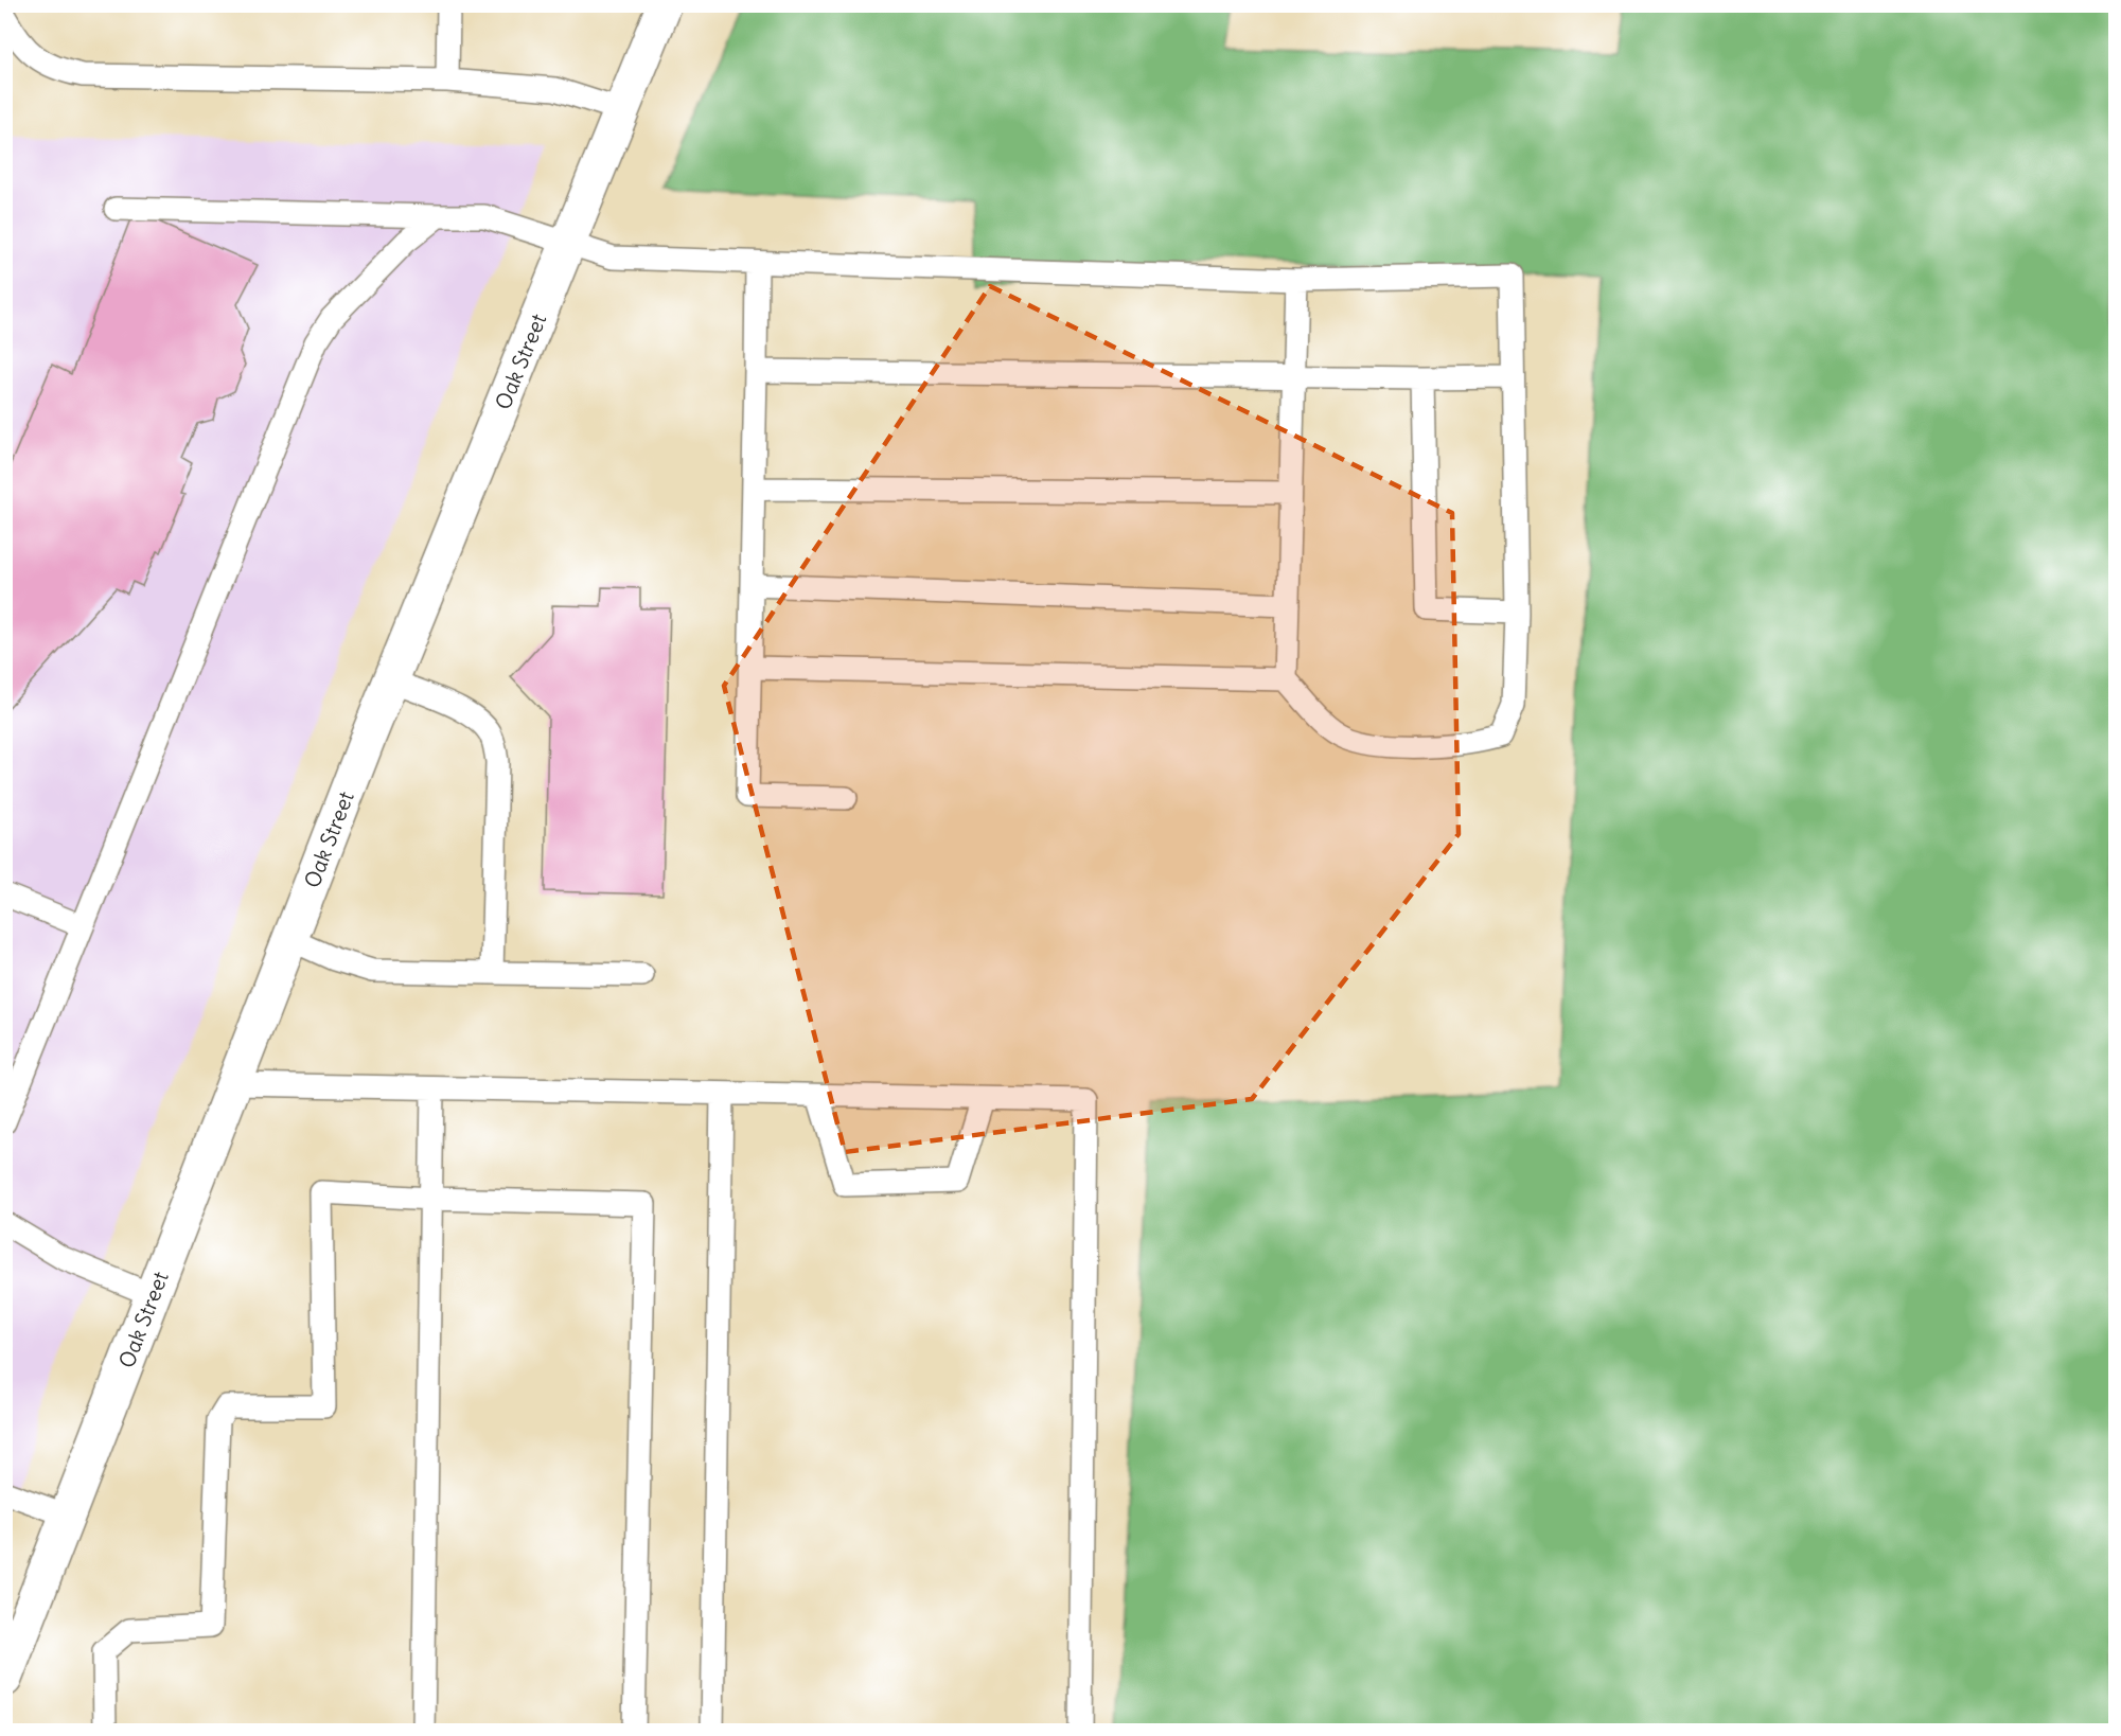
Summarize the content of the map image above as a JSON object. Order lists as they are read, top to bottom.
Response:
{
  "streets": {
    "street": ["Oak Street"]
  }
}
